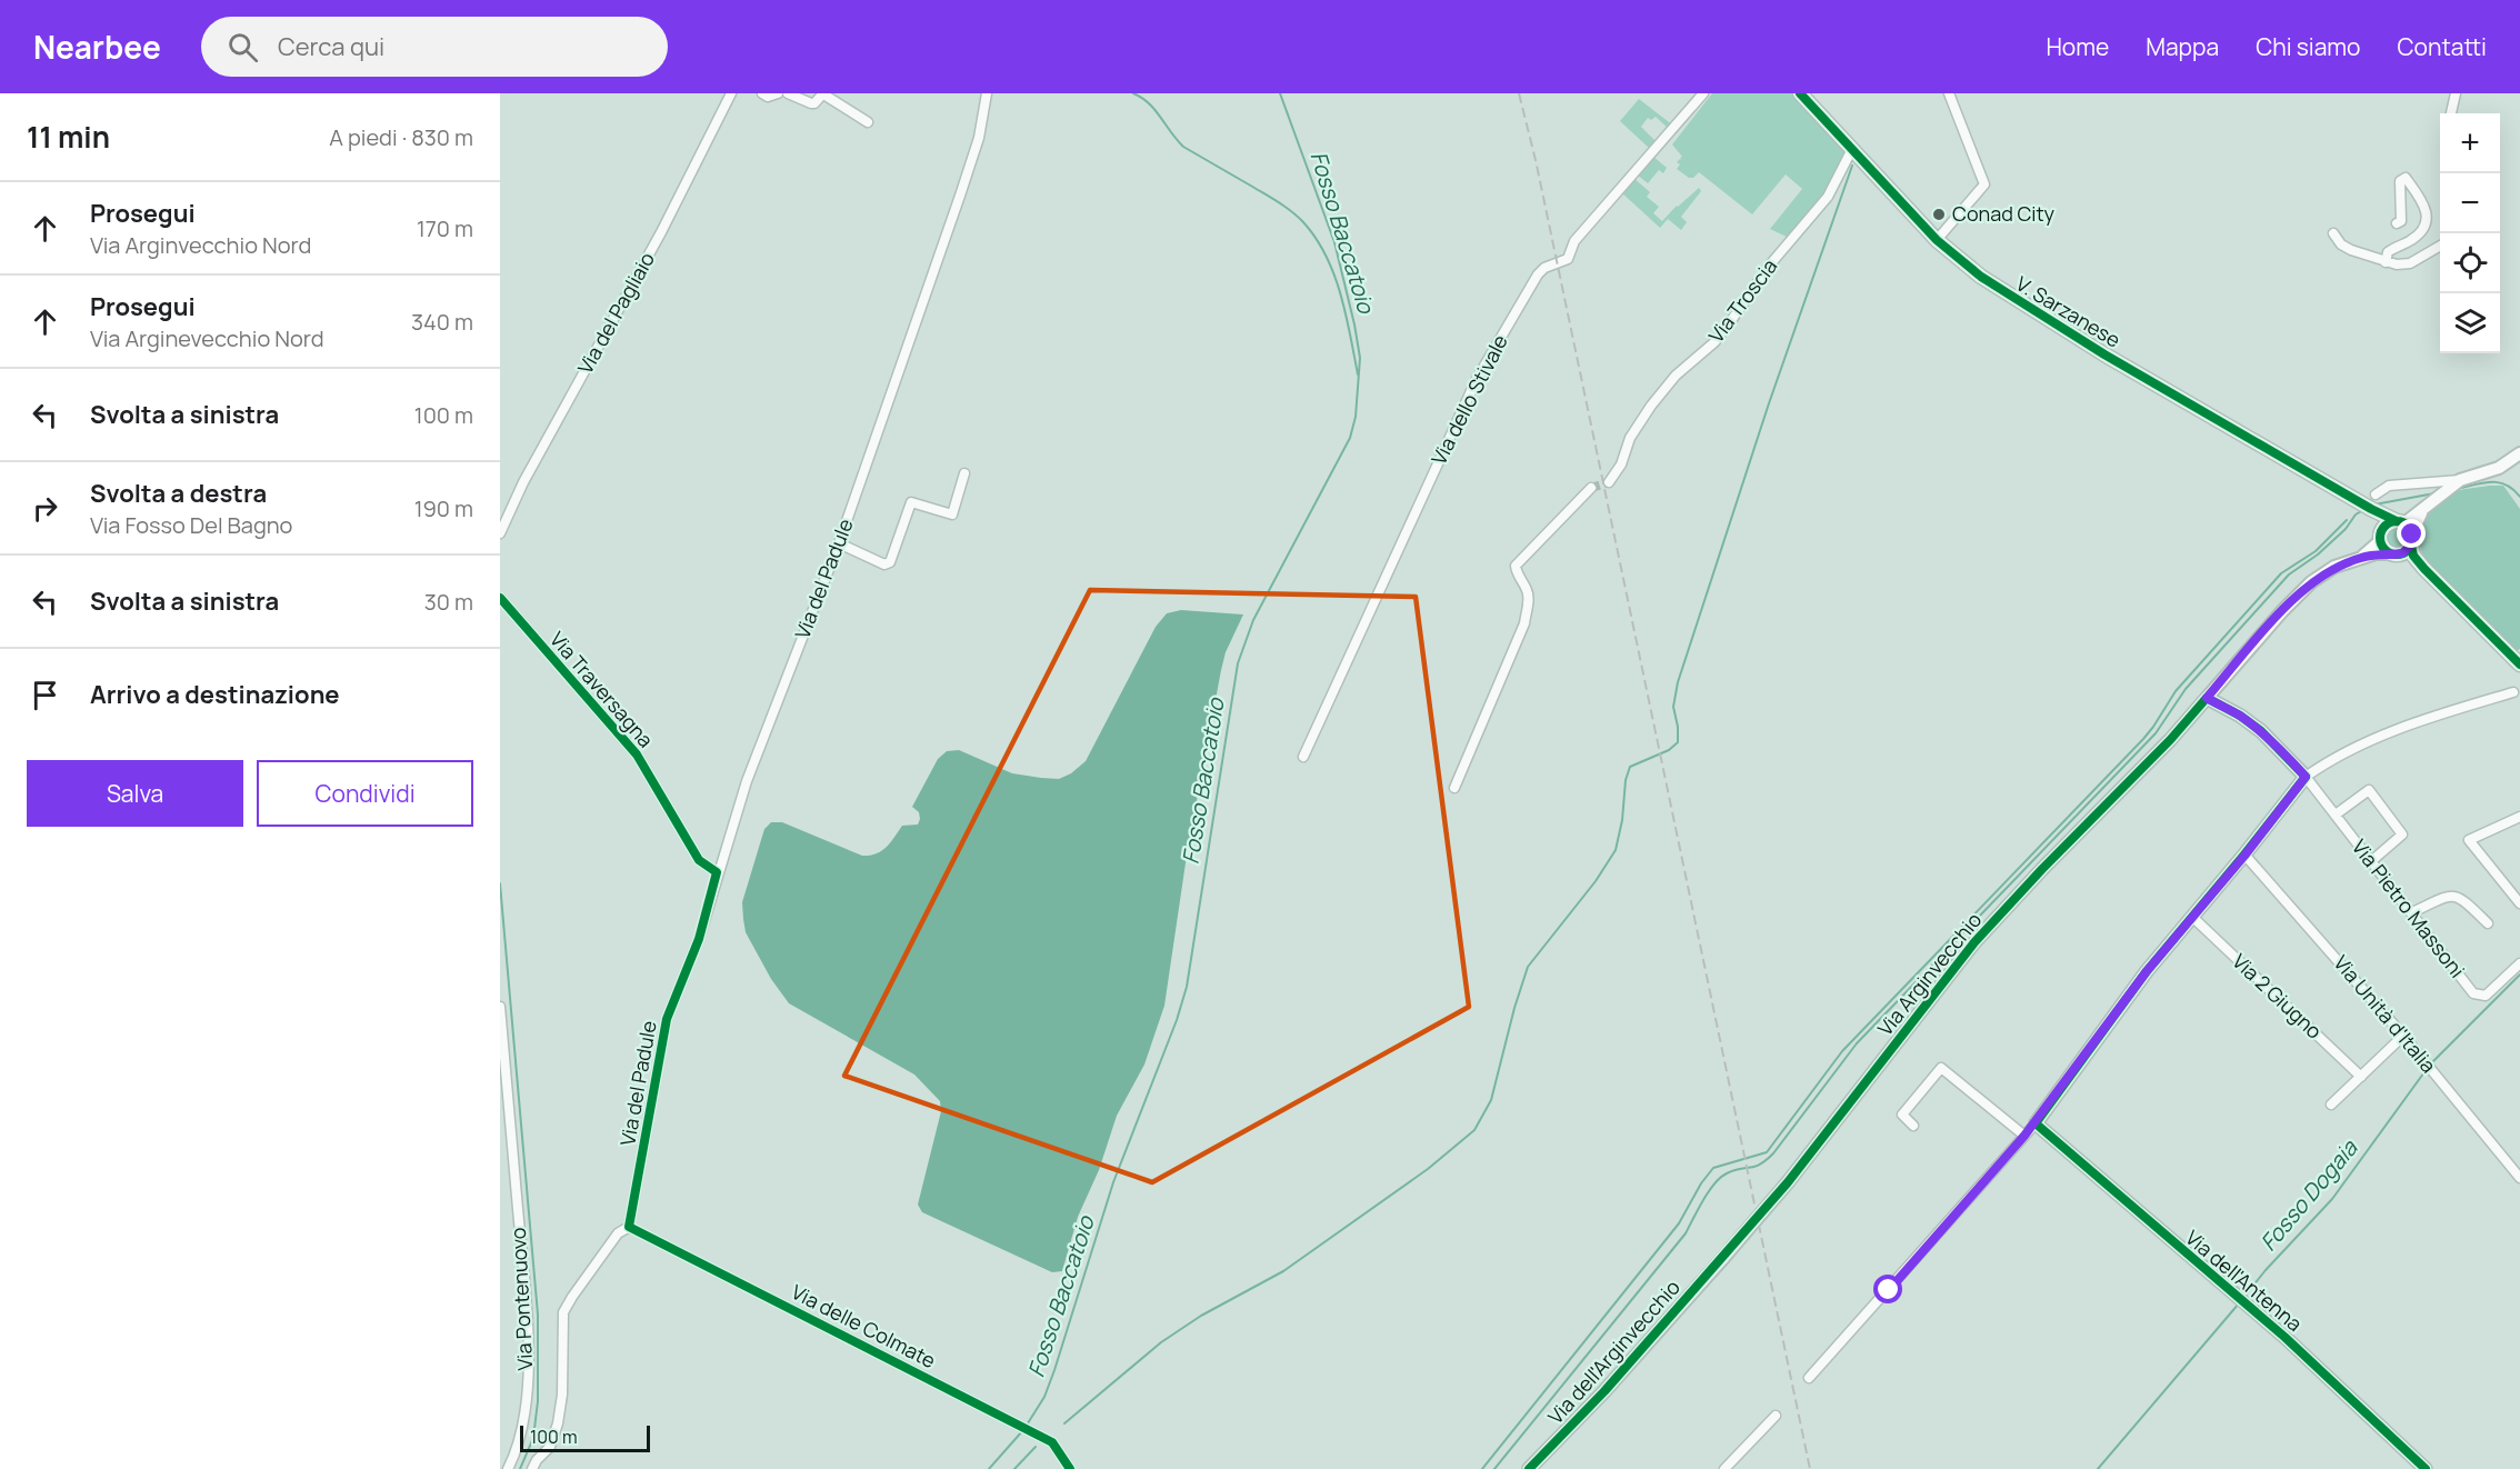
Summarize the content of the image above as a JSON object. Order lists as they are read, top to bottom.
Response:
{
  "streets": {
    "main road": [
      "V. Sarzanese",
      "Via Arginvecchio",
      "Via dell'Antenna",
      "Via dell'Arginvecchio"
    ],
    "street": [
      "Via Troscia",
      "Via del Pagliaio",
      "Via dello Stivale",
      "Via del Padule",
      "Via Traversagna",
      "Via Pietro Massoni",
      "Via 2 Giugno",
      "Via Unità d'Italia",
      "Via Pontenuovo",
      "Via delle Colmate"
    ]
  },
  "crossings": [
    ["Via Troscia", "V. Sarzanese"],
    ["Via del Padule", "Via Traversagna"],
    ["Via del Padule", "Via delle Colmate"],
    ["Via Arginvecchio", "Via dell'Arginvecchio"]
  ],
  "water": ["Fosso Baccatoio", "Fosso Dogaia"],
  "places": ["Conad City"],
  "scale_bar": "100 m",
  "page": {
    "header": "Nearbee",
    "search": "Cerca qui",
    "nav": [
      "Home",
      "Mappa",
      "Chi siamo",
      "Contatti"
    ],
    "heading": ["11 min", "A piedi · 830 m"],
    "map_buttons": ["+", "−"],
    "list": [
      ["Prosegui", "Via Arginvecchio Nord", "170 m"],
      ["Prosegui", "Via Arginevecchio Nord", "340 m"],
      ["Svolta a sinistra", "100 m"],
      ["Svolta a destra", "Via Fosso Del Bagno", "190 m"],
      ["Svolta a sinistra", "30 m"],
      "Arrivo a destinazione"
    ],
    "buttons": ["Salva", "Condividi"],
    "scale": "100 m"
  }
}
